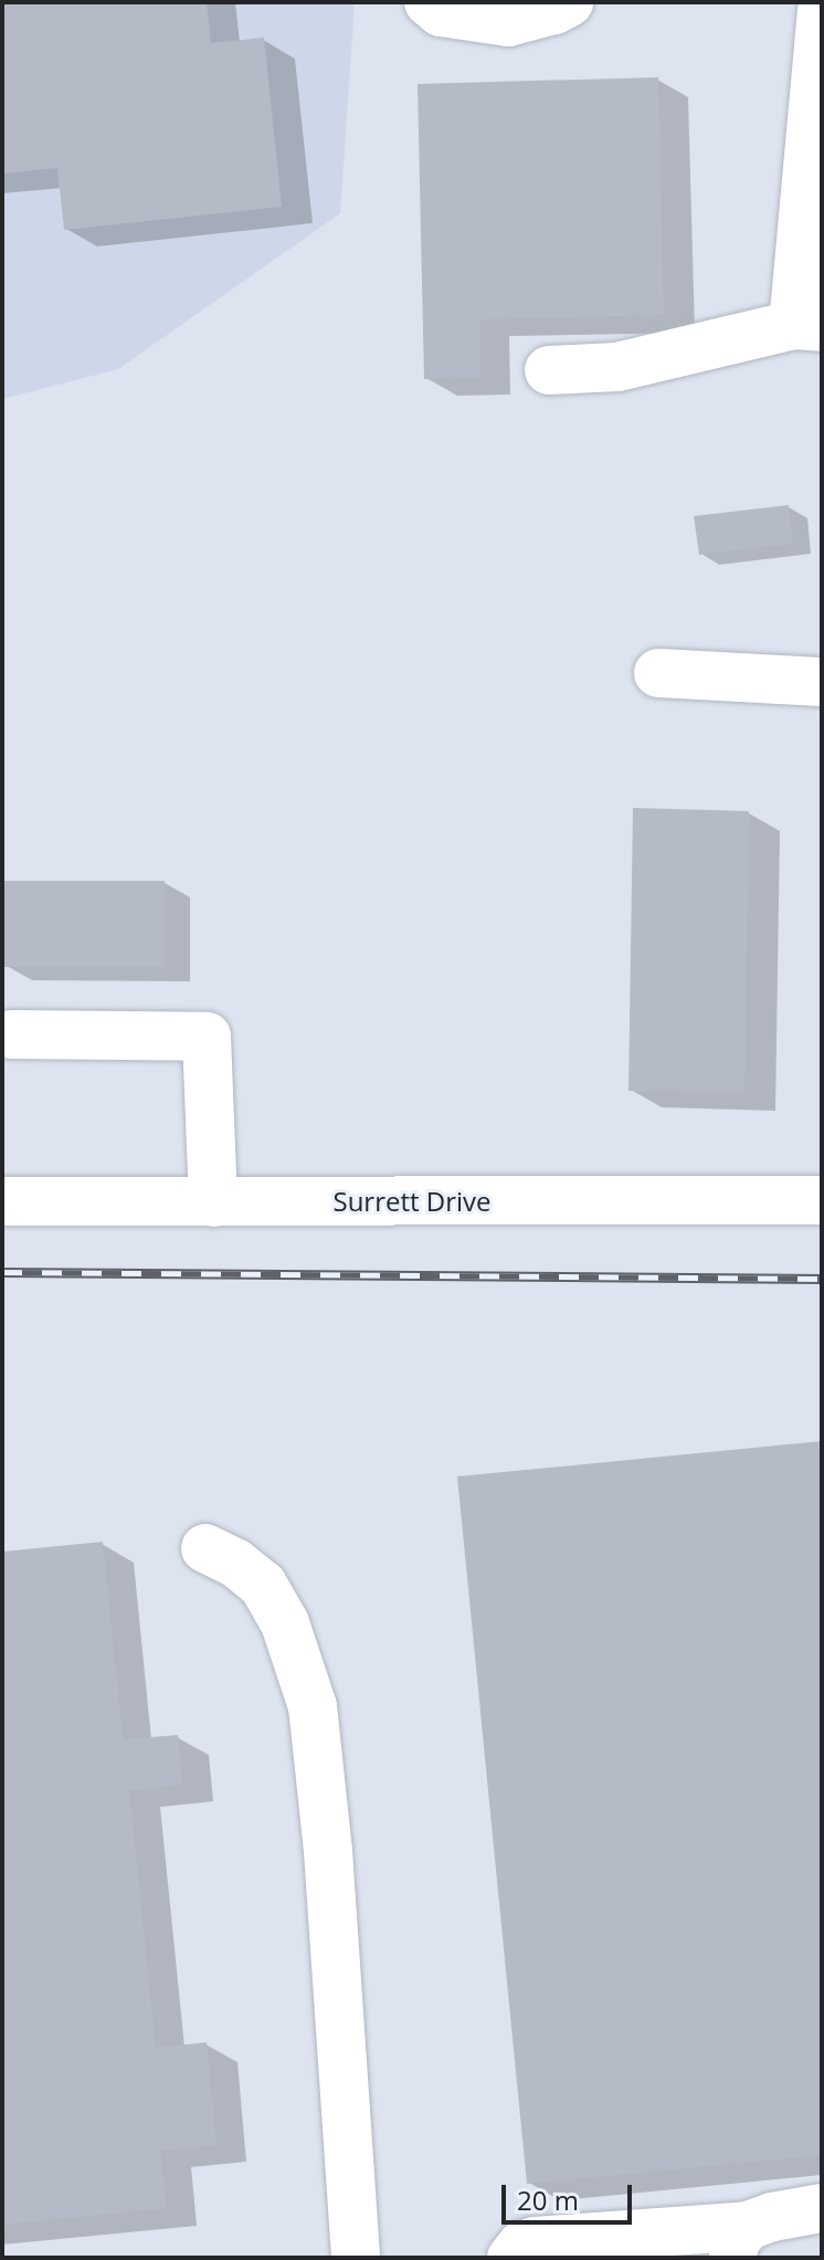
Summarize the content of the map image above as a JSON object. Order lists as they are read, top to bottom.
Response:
{
  "streets": {
    "street": ["Surrett Drive"]
  },
  "scale_bar": "20 m"
}
